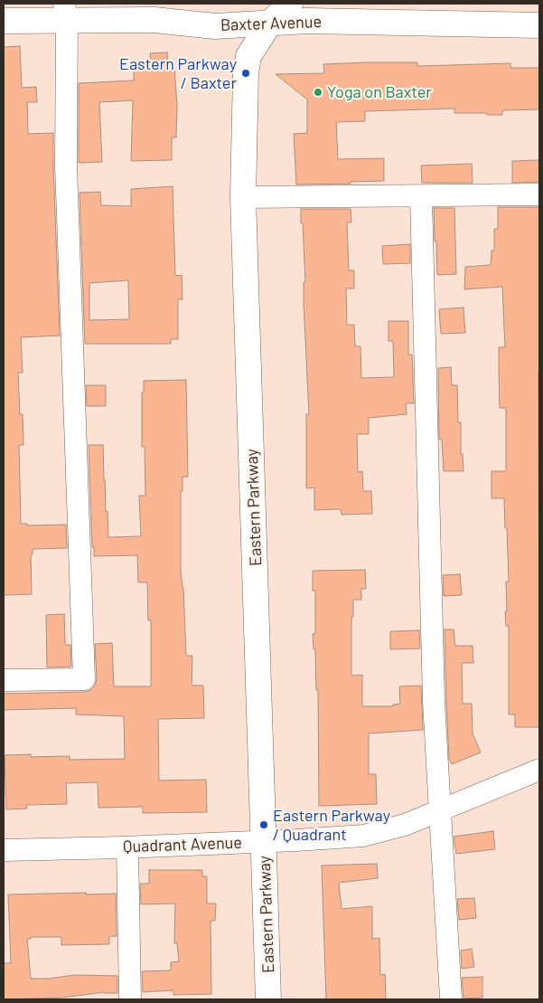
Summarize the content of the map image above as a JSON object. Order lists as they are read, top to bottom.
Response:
{
  "streets": {
    "main road": ["Baxter Avenue", "Eastern Parkway"],
    "street": ["Quadrant Avenue"]
  },
  "crossings": [
    ["Baxter Avenue", "Eastern Parkway"],
    ["Eastern Parkway", "Quadrant Avenue"]
  ],
  "places": ["Eastern Parkway / Baxter", "Yoga on Baxter", "Eastern Parkway / Quadrant"]
}
